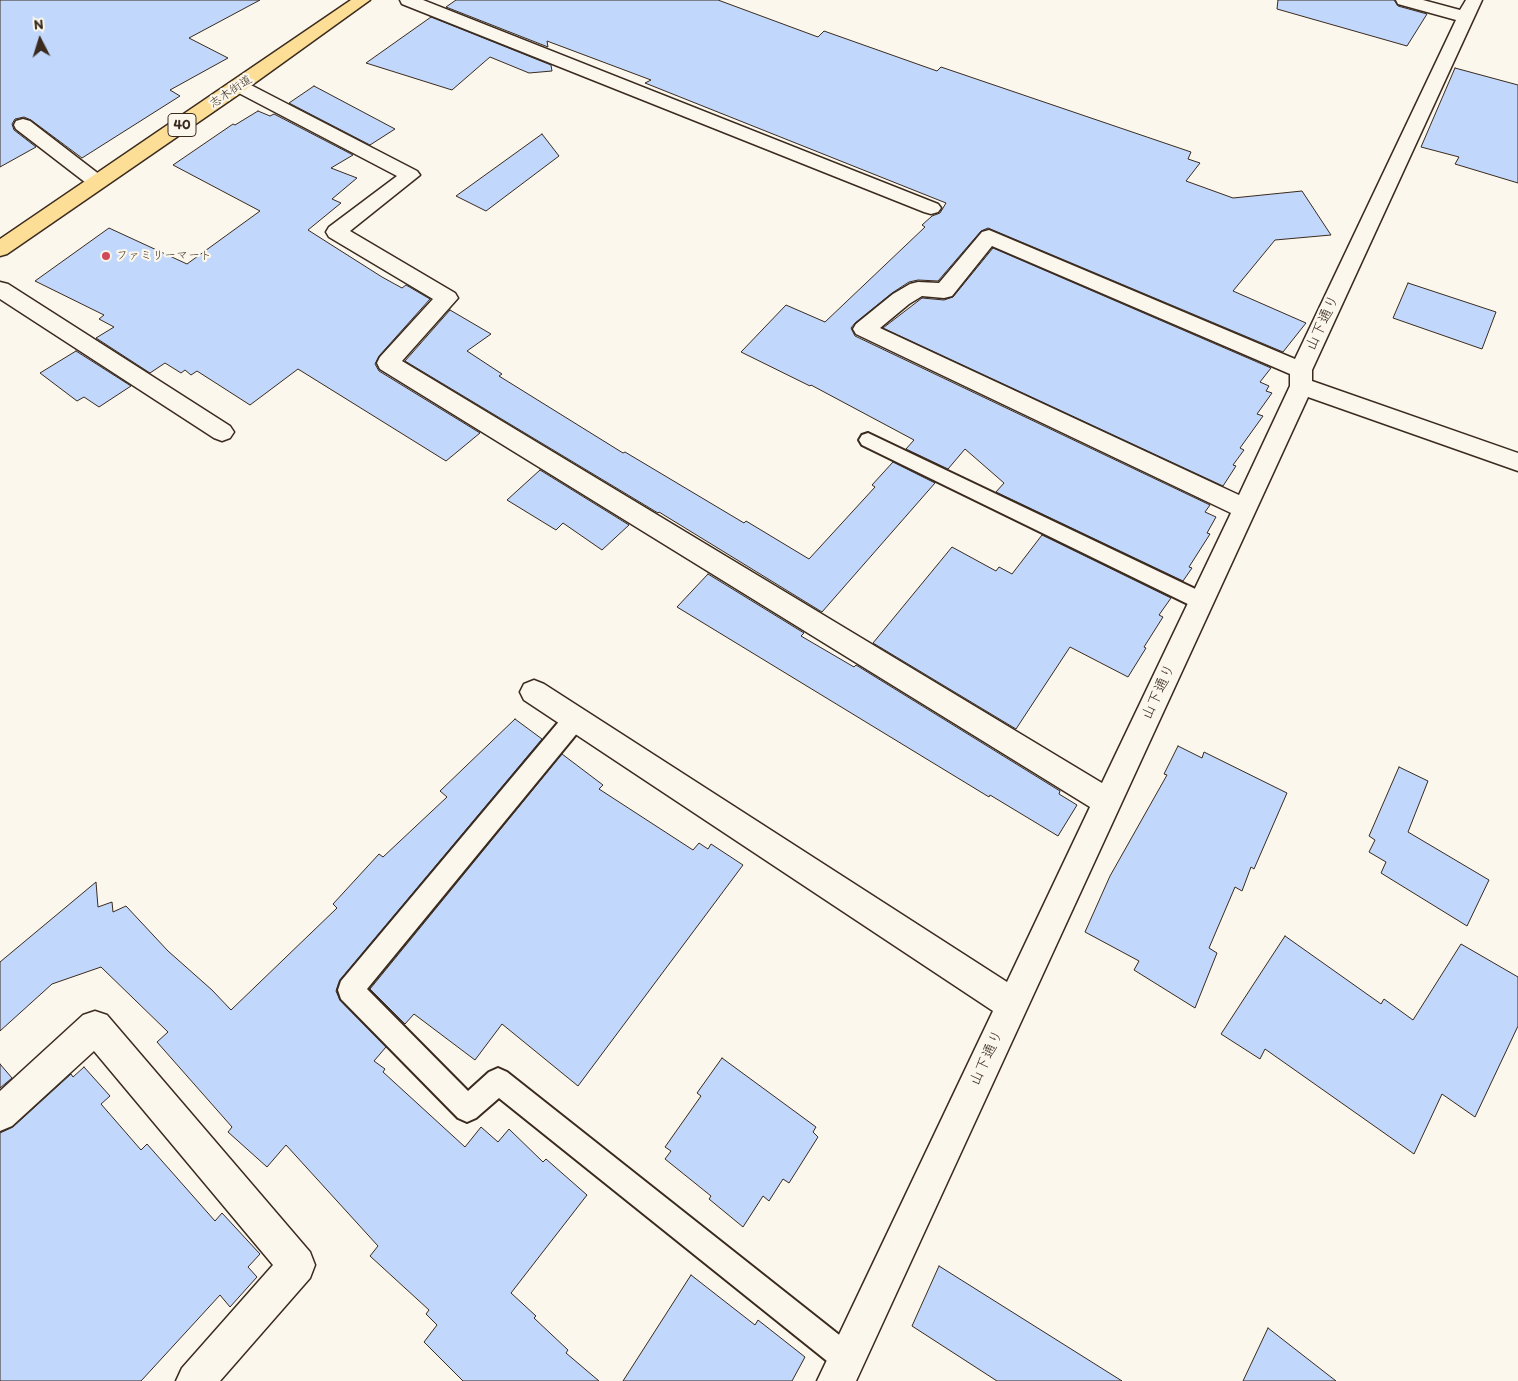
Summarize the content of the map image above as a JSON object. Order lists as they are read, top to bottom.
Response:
{
  "streets": {
    "main road": ["志木街道", "40"],
    "street": ["山下通り"]
  },
  "places": ["ファミリーマート"],
  "north": "top"
}
